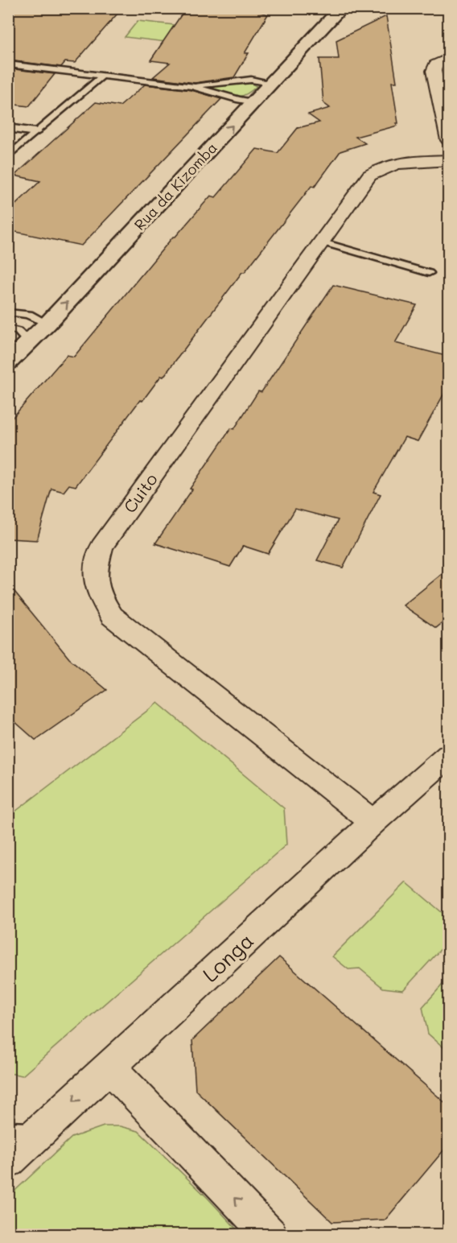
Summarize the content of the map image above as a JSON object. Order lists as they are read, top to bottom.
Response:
{
  "streets": {
    "main road": ["Rua da Kizomba"],
    "street": ["Cuito", "Longa"]
  },
  "crossings": [
    ["Cuito", "Longa"]
  ],
  "one_way": ["Rua da Kizomba"]
}
